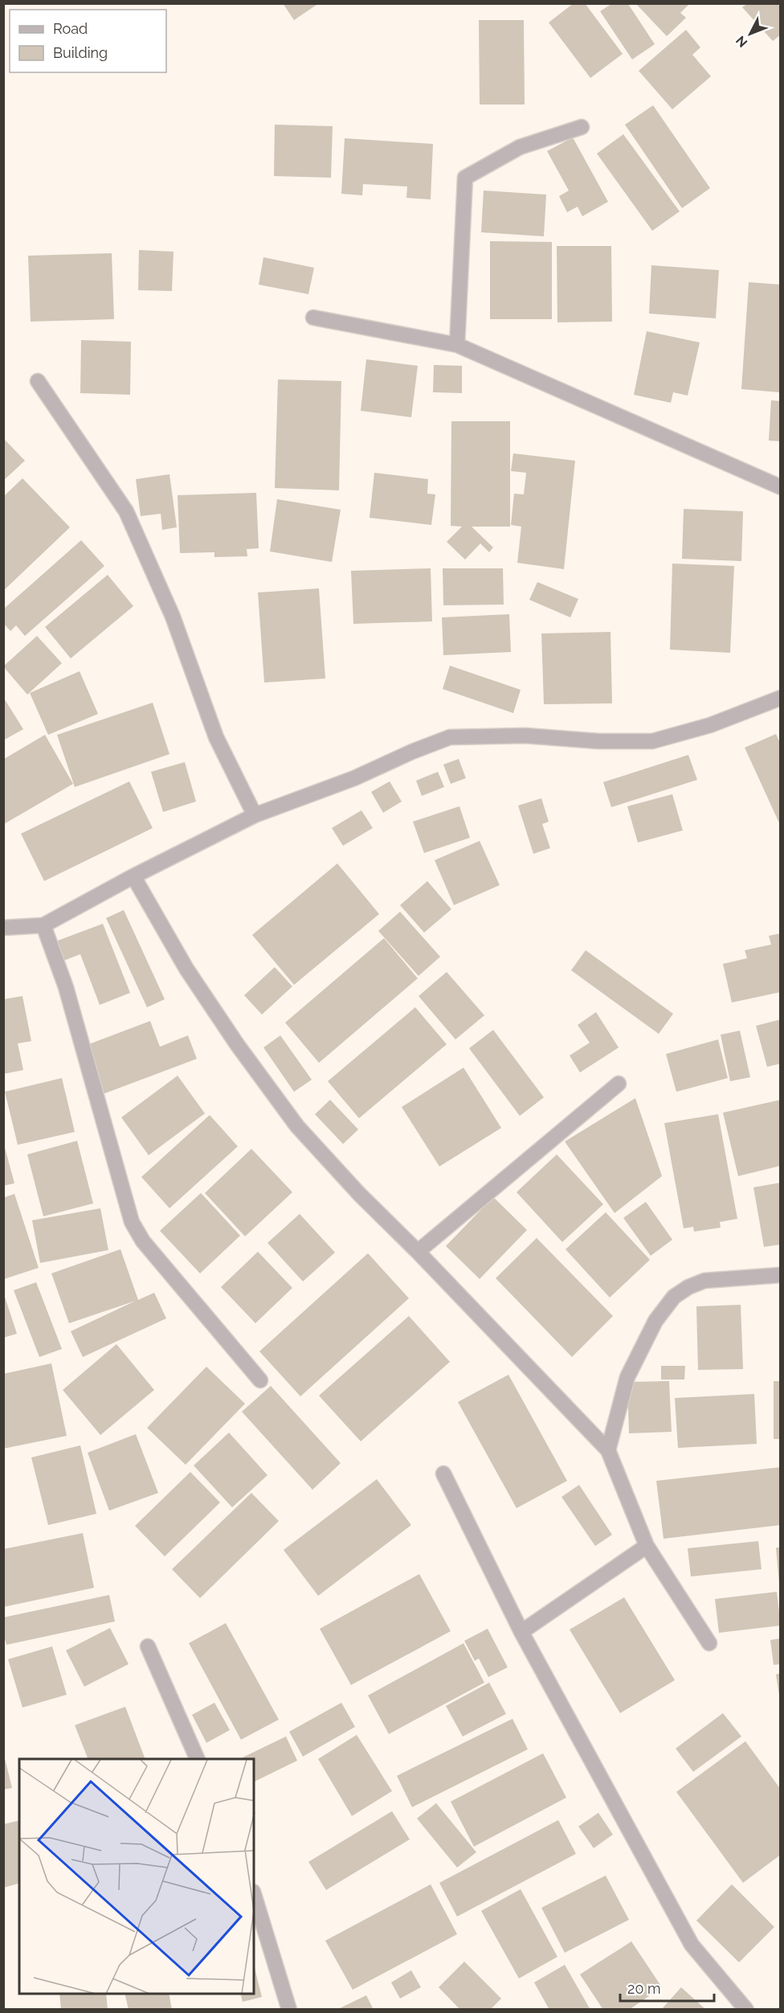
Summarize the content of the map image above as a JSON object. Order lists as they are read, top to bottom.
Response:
{
  "legend": ["Road", "Building"],
  "scale_bar": "20 m",
  "north": "bottom left"
}
